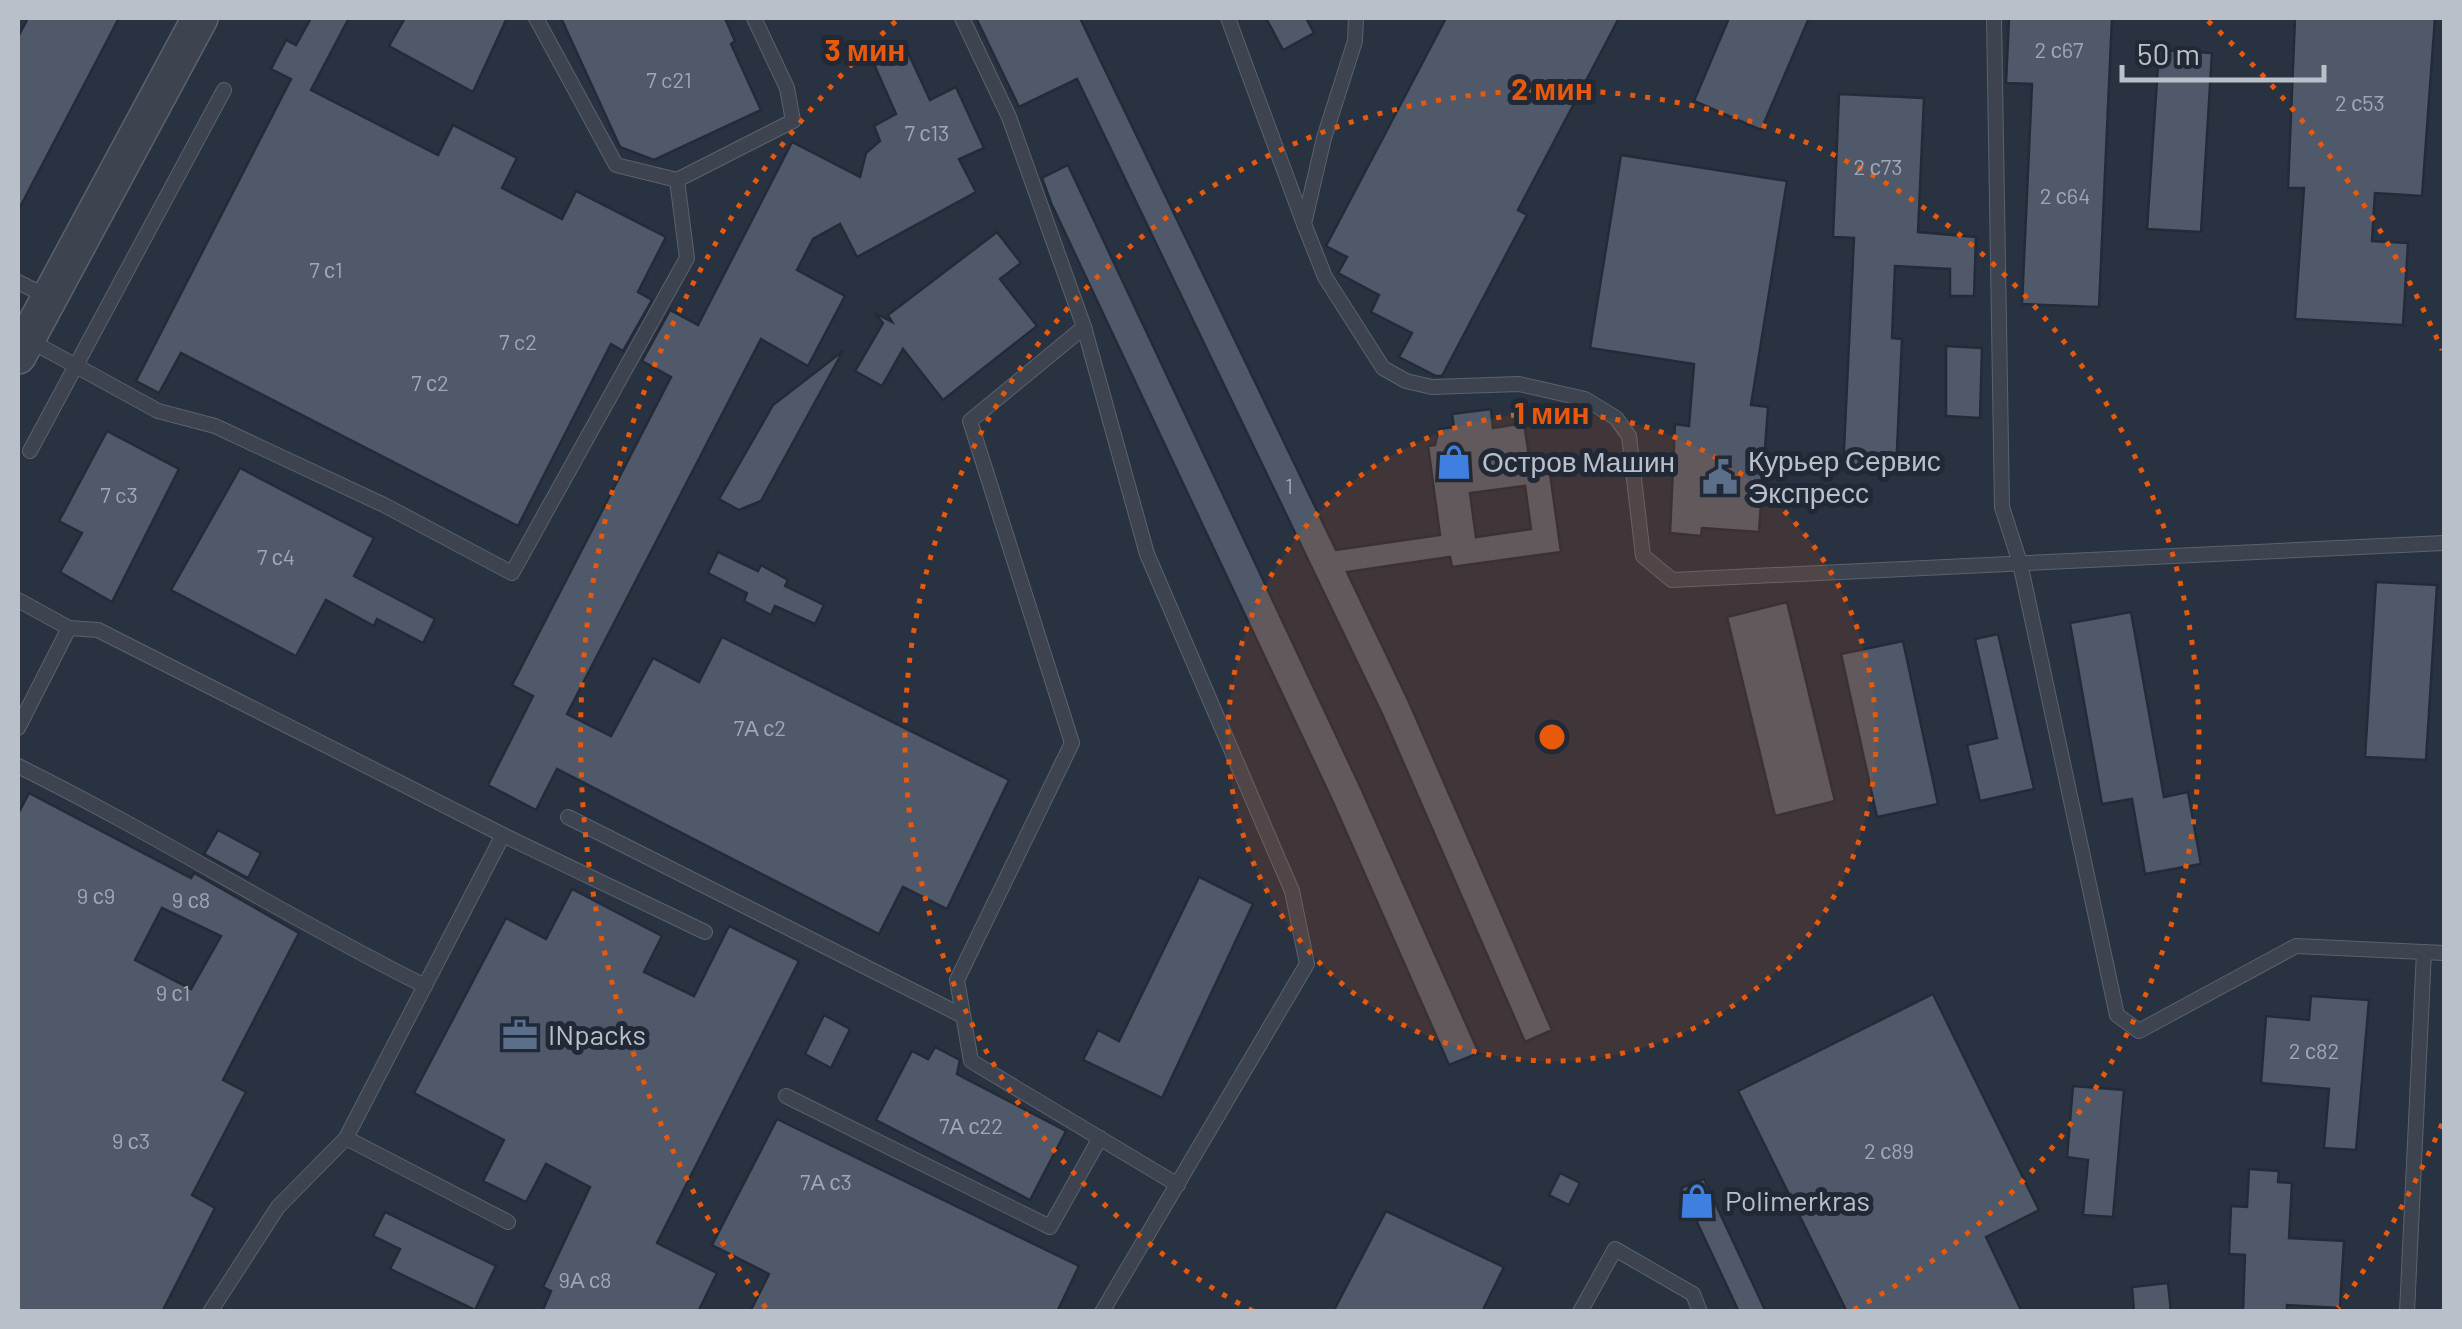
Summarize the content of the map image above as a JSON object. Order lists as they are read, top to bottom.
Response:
{
  "places": {
    "shop": ["Остров Машин", "Polimerkras"],
    "public building": ["Курьер Сервис Экспресс"],
    "office": ["INpacks"]
  },
  "house_numbers": [
    "2 с67",
    "7 c21",
    "2 с53",
    "7 с13",
    "2 с73",
    "2 с64",
    "7 с1",
    "7 c2",
    "7 с2",
    "1",
    "7 c3",
    "7 с4",
    "7А с2",
    "9 с9",
    "9 с8",
    "9 с1",
    "2 с82",
    "7А с22",
    "9 с3",
    "2 с89",
    "7А с3",
    "9А с8"
  ],
  "scale_bar": "50 m",
  "rings": ["3 мин", "2 мин", "1 мин"]
}
